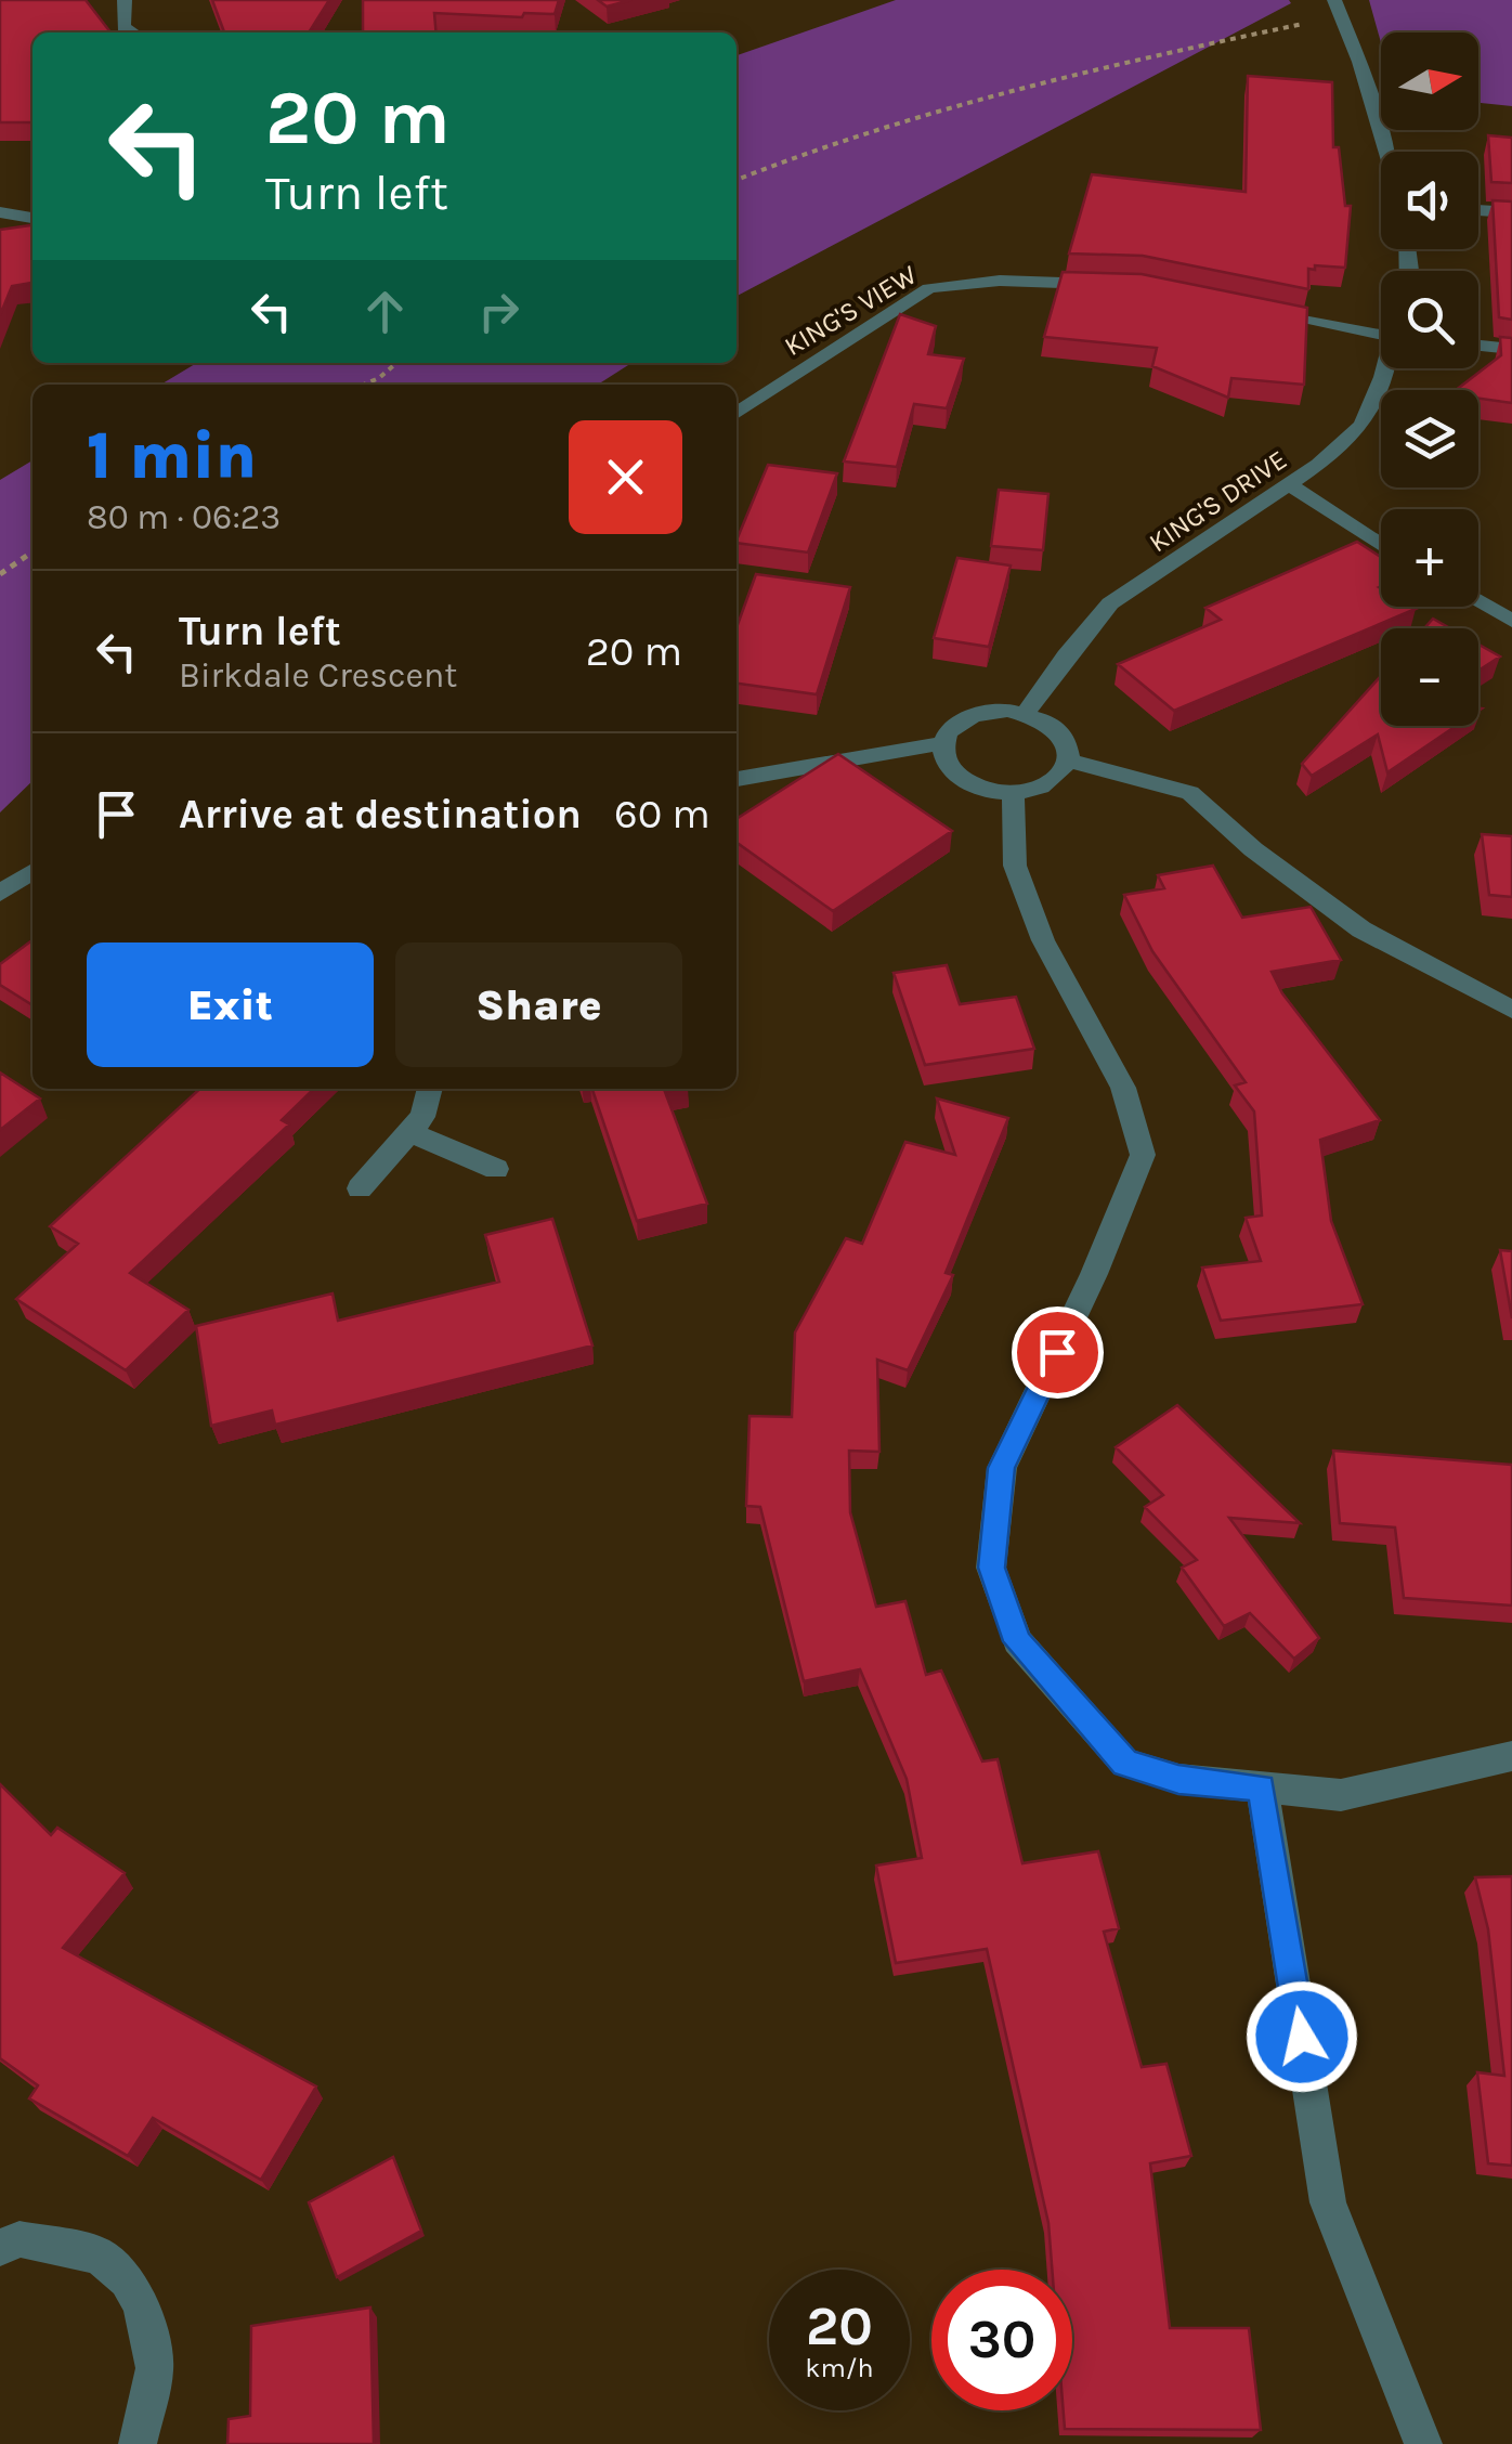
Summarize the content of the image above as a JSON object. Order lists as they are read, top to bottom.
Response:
{
  "streets": {
    "street": ["KING'S VIEW", "KING'S DRIVE"]
  },
  "north": "right",
  "page": {
    "map_buttons": ["+", "−"],
    "turn": ["20 m", "Turn left"],
    "heading": ["1 min", "80 m · 06:23"],
    "list": [
      {
        "name": "Turn left",
        "note": "Birkdale Crescent",
        "value": "20 m"
      },
      {
        "name": "Arrive at destination",
        "value": "60 m"
      }
    ],
    "buttons": ["Exit", "Share"],
    "speed": "20 km/h",
    "limit": "30"
  }
}
